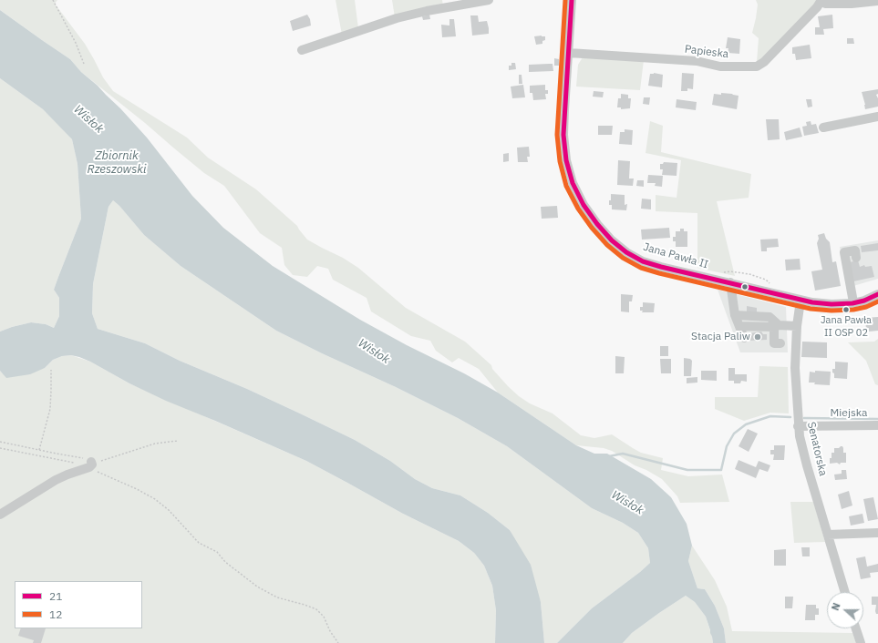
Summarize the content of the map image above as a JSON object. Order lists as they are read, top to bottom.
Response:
{
  "streets": {
    "street": [
      "Papieska",
      "Jana Pawła II",
      "Miejska",
      "Senatorska"
    ]
  },
  "crossings": [
    ["Papieska", "Jana Pawła II"],
    ["Jana Pawła II", "Senatorska"],
    ["Miejska", "Senatorska"]
  ],
  "water": ["Wisłok", "Zbiornik Rzeszowski"],
  "places": ["Jana Pawła II OSP 02", "Stacja Paliw"],
  "lines": ["transit line 21", "transit line 12"],
  "legend": ["21", "12"],
  "north": "left"
}
